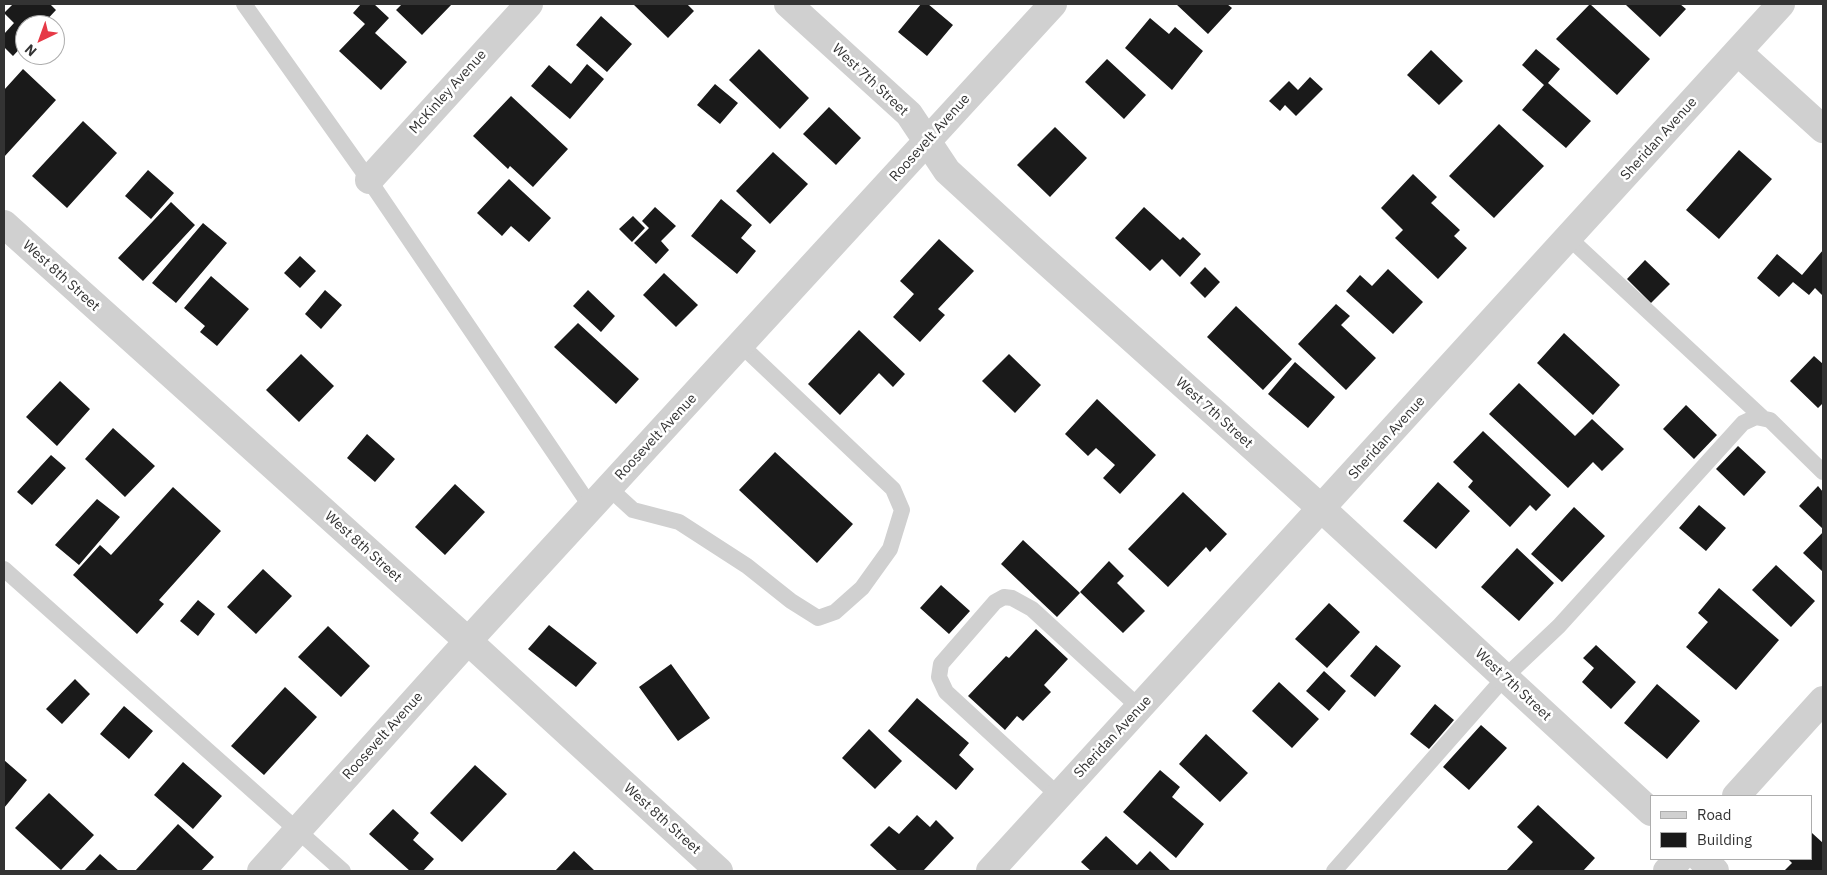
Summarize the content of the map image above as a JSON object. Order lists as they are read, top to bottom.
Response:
{
  "streets": {
    "street": [
      "West 7th Street",
      "McKinley Avenue",
      "Roosevelt Avenue",
      "Sheridan Avenue",
      "West 8th Street"
    ]
  },
  "crossings": [
    ["West 7th Street", "Roosevelt Avenue"],
    ["West 7th Street", "Sheridan Avenue"],
    ["Roosevelt Avenue", "West 8th Street"]
  ],
  "legend": ["Road", "Building"],
  "north": "bottom left"
}
